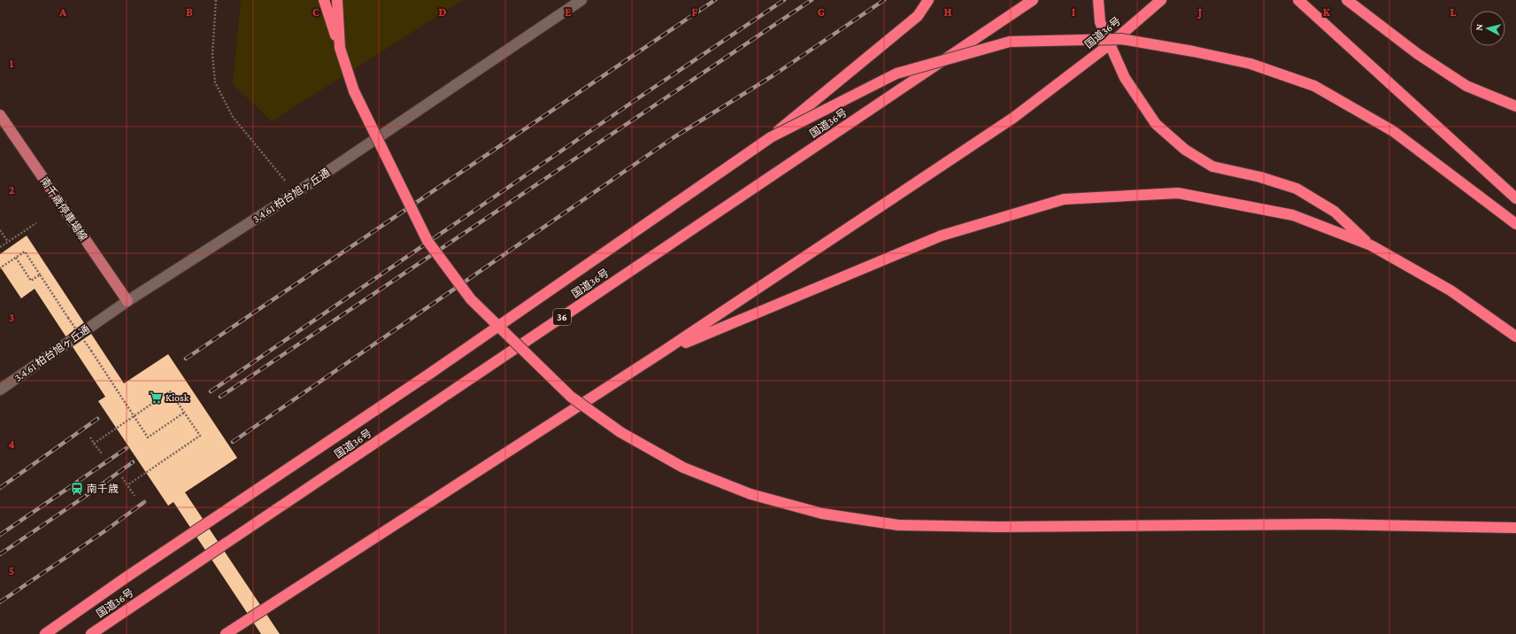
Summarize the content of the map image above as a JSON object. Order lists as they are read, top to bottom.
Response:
{
  "streets": {
    "highway": ["国道36号", "36"],
    "main road": ["南千歳停車場線"],
    "street": ["3.4.61 柏台旭ヶ丘通"]
  },
  "crossings": [
    ["3.4.61 柏台旭ヶ丘通", "南千歳停車場線"]
  ],
  "places": {
    "supermarket": ["Kiosk"],
    "station": ["南千歳"]
  },
  "north": "left",
  "grid": {
    "columns": [
      "A",
      "B",
      "C",
      "D",
      "E",
      "F",
      "G",
      "H",
      "I",
      "J",
      "K",
      "L"
    ],
    "rows": [
      "1",
      "2",
      "3",
      "4",
      "5"
    ]
  }
}
